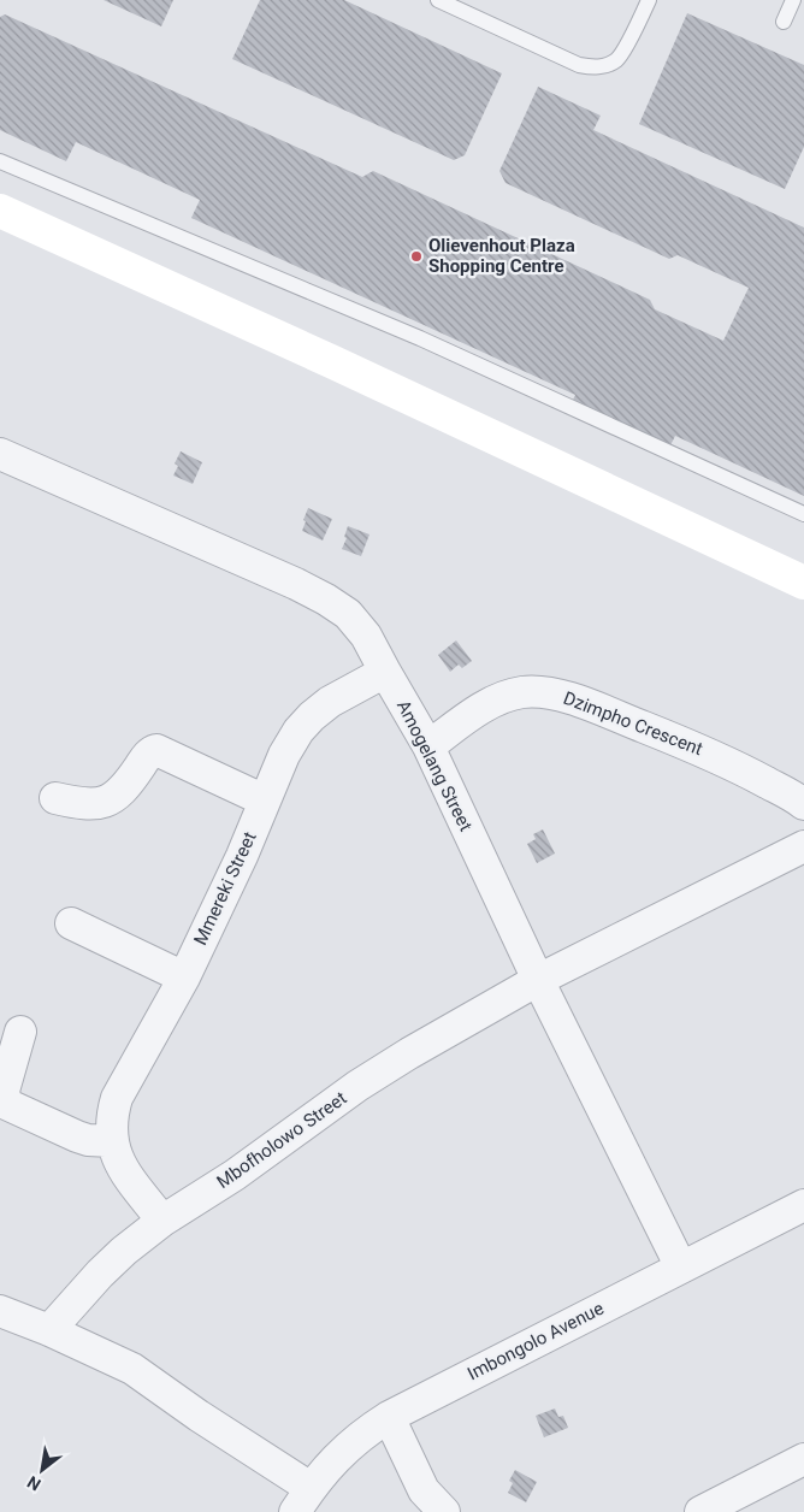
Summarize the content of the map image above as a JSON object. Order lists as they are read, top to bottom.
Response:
{
  "streets": {
    "street": [
      "Dzimpho Crescent",
      "Amogelang Street",
      "Mmereki Street",
      "Mbofholowo Street",
      "Imbongolo Avenue"
    ]
  },
  "crossings": [
    ["Dzimpho Crescent", "Amogelang Street"],
    ["Amogelang Street", "Mmereki Street"],
    ["Amogelang Street", "Mbofholowo Street"],
    ["Amogelang Street", "Imbongolo Avenue"],
    ["Mmereki Street", "Mbofholowo Street"]
  ],
  "places": ["Olievenhout Plaza Shopping Centre"],
  "north": "bottom left"
}
